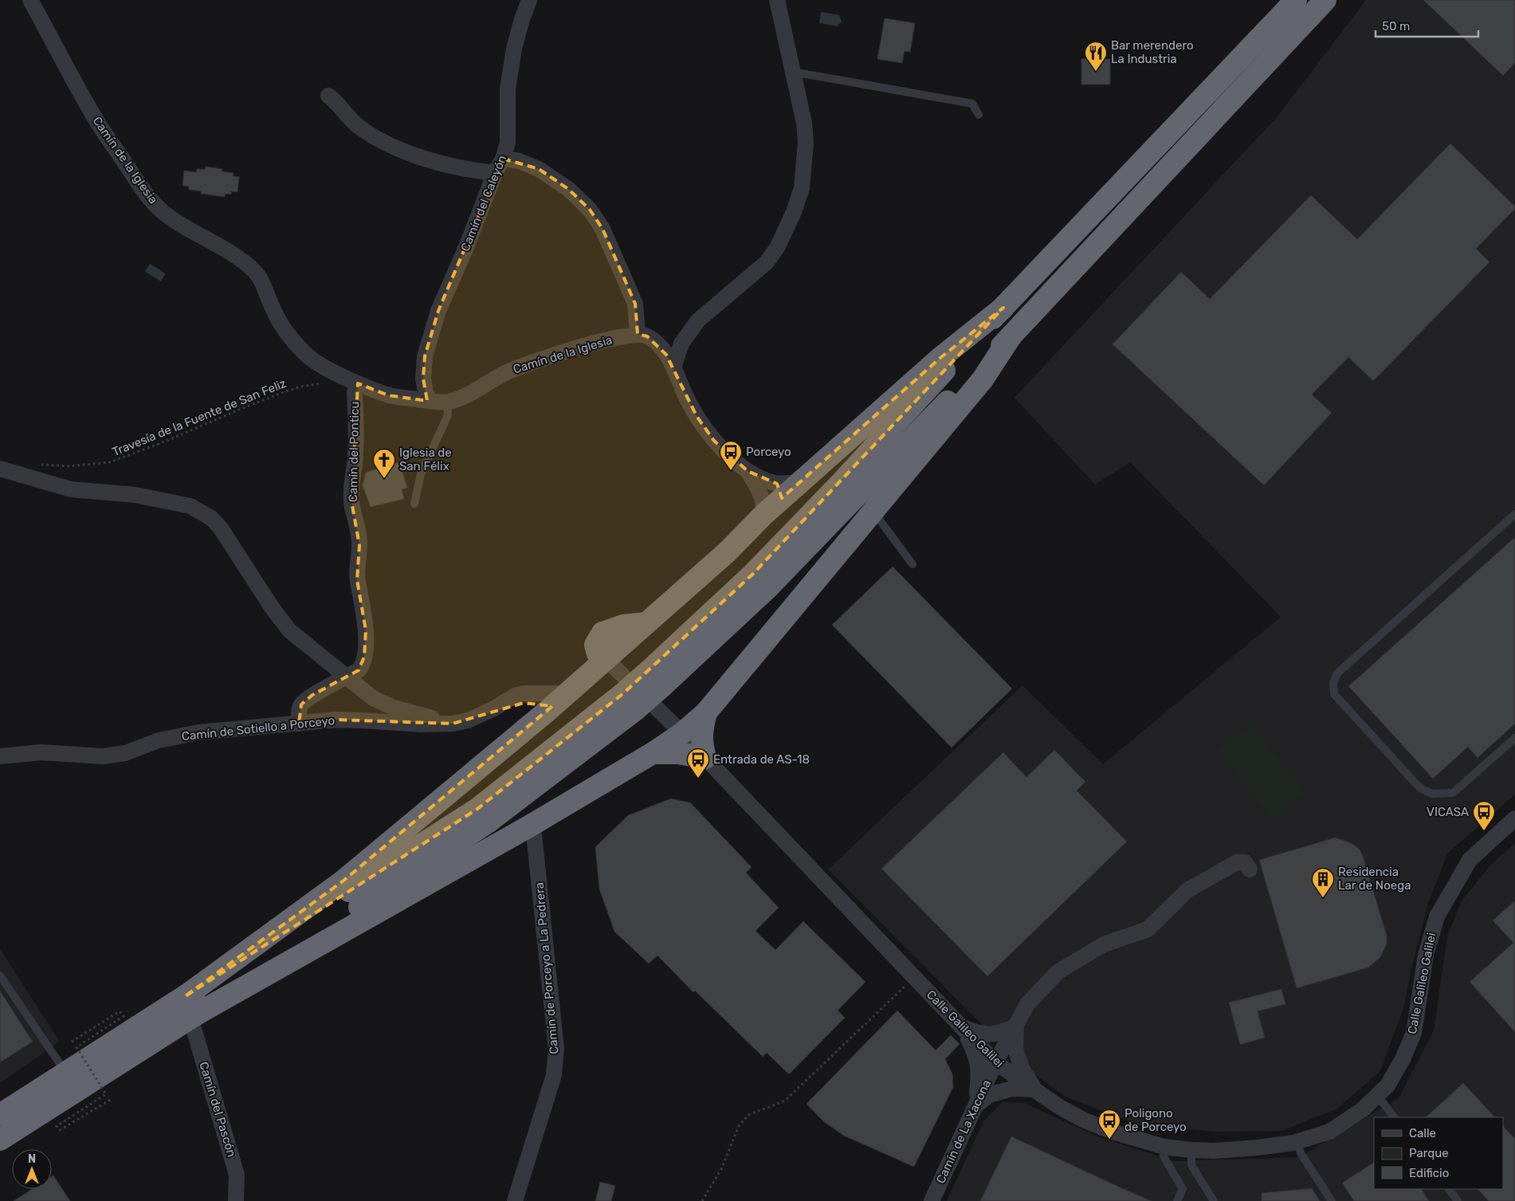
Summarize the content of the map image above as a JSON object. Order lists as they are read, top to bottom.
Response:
{
  "streets": {
    "street": [
      "Camín de la Iglesia",
      "Camín del Caleyón",
      "Camín del Ponticu",
      "Camín de Sotiello a Porceyo",
      "Camín de Porceyo a La Pedrera",
      "Calle Galileo Galilei",
      "Camín del Pascón",
      "Camín de La Xacona"
    ],
    "path": ["Travesía de la Fuente de San Feliz"]
  },
  "crossings": [
    ["Camín de la Iglesia", "Camín del Caleyón"],
    ["Camín de la Iglesia", "Camín del Ponticu"],
    ["Camín del Ponticu", "Camín de Sotiello a Porceyo"],
    ["Calle Galileo Galilei", "Camín de La Xacona"]
  ],
  "places": {
    "restaurant": ["Bar merendero La Industria"],
    "bus stop": [
      "Porceyo",
      "Entrada de AS-18",
      "VICASA",
      "Poligono de Porceyo"
    ],
    "church": ["Iglesia de San Félix"],
    "building": ["Residencia Lar de Noega"]
  },
  "legend": ["Calle", "Parque", "Edificio"],
  "scale_bar": "50 m",
  "north": "top"
}
